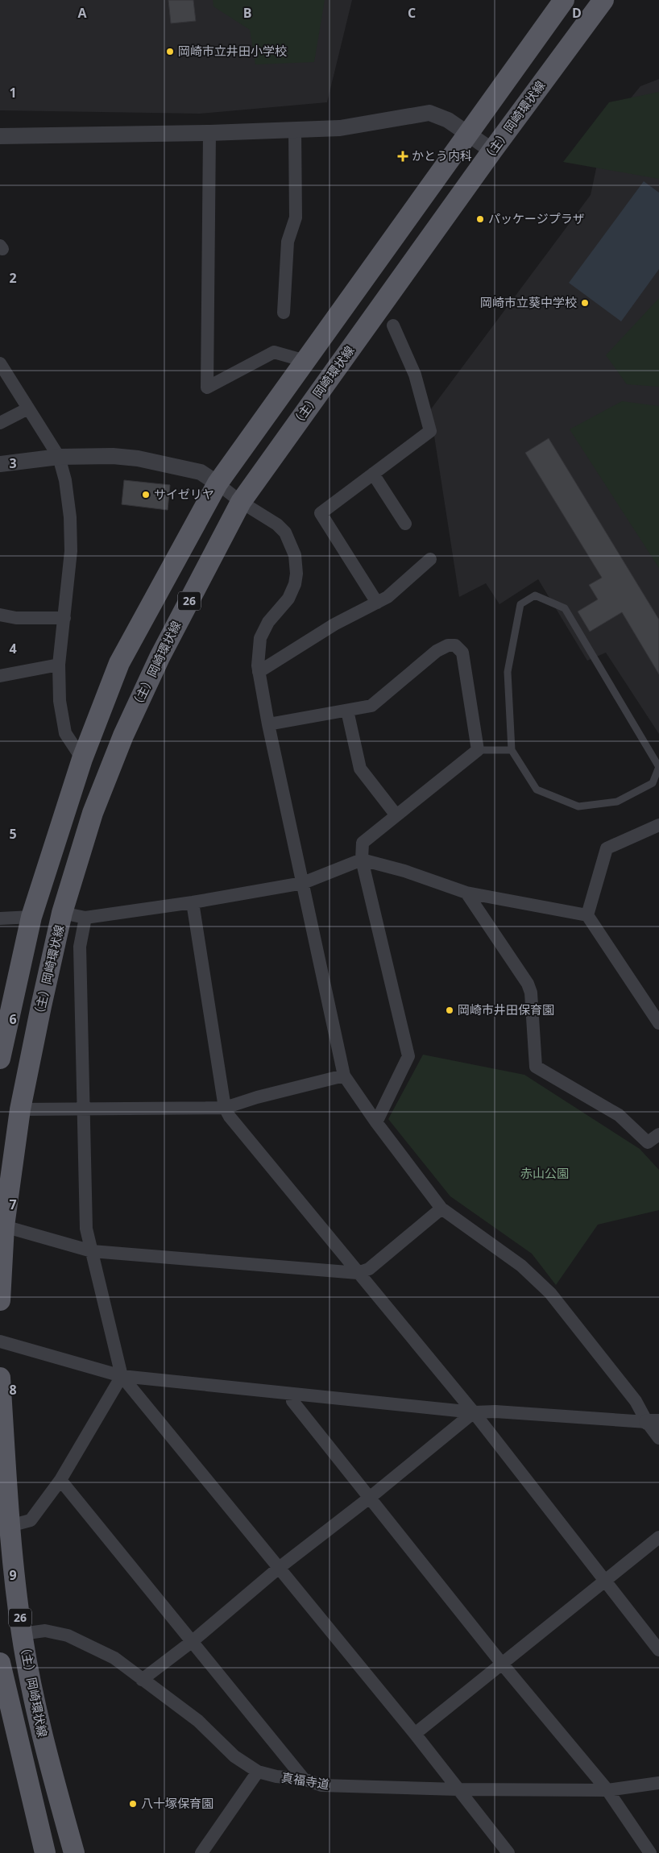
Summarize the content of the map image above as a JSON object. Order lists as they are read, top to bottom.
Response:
{
  "streets": {
    "main road": ["（主）岡崎環状線", "26"],
    "street": ["真福寺道"]
  },
  "crossings": [
    ["（主）岡崎環状線", "真福寺道"]
  ],
  "parks": ["赤山公園"],
  "places": {
    "other": [
      "岡崎市立井田小学校",
      "パッケージプラザ",
      "岡崎市立葵中学校",
      "サイゼリヤ",
      "岡崎市井田保育園",
      "八十塚保育園"
    ],
    "health": ["かとう内科"]
  },
  "grid": {
    "columns": [
      "A",
      "B",
      "C",
      "D"
    ],
    "rows": [
      "1",
      "2",
      "3",
      "4",
      "5",
      "6",
      "7",
      "8",
      "9"
    ]
  }
}
